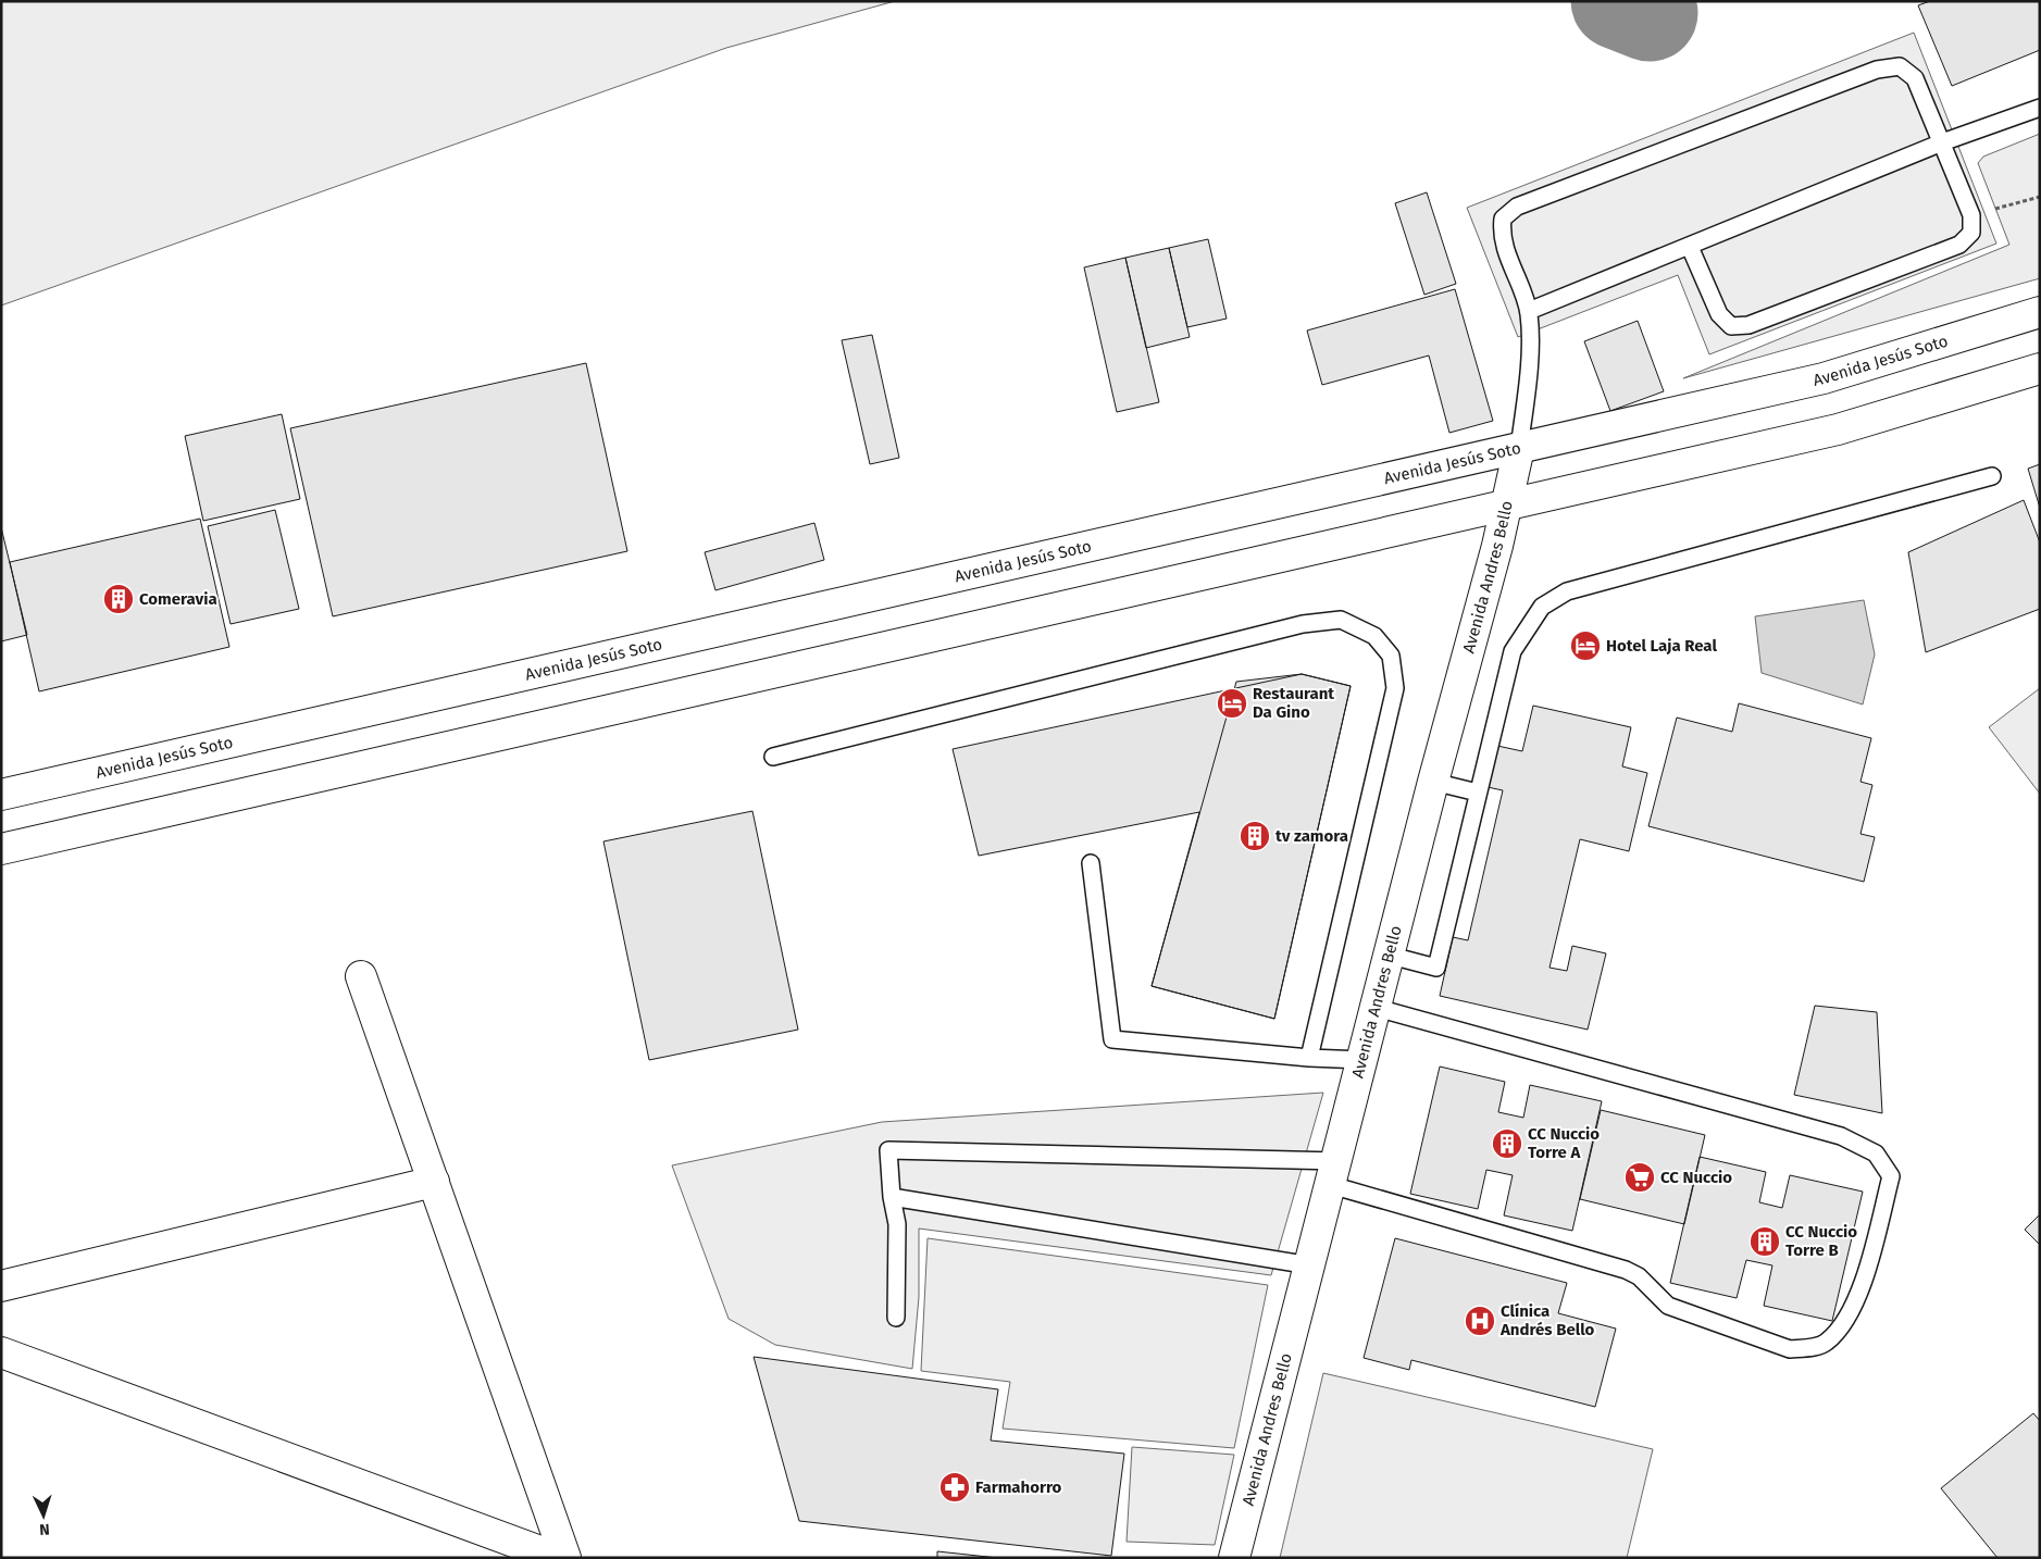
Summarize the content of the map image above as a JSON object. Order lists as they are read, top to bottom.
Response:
{
  "streets": {
    "main road": ["Avenida Jesús Soto", "Avenida Andres Bello"]
  },
  "crossings": [
    ["Avenida Jesús Soto", "Avenida Andres Bello"]
  ],
  "places": {
    "building": [
      "Comeravia",
      "tv zamora",
      "CC Nuccio Torre A",
      "CC Nuccio Torre B"
    ],
    "hotel": ["Hotel Laja Real", "Restaurant Da Gino"],
    "supermarket": ["CC Nuccio"],
    "hospital": ["Clínica Andrés Bello"],
    "pharmacy": ["Farmahorro"]
  },
  "north": "bottom"
}
